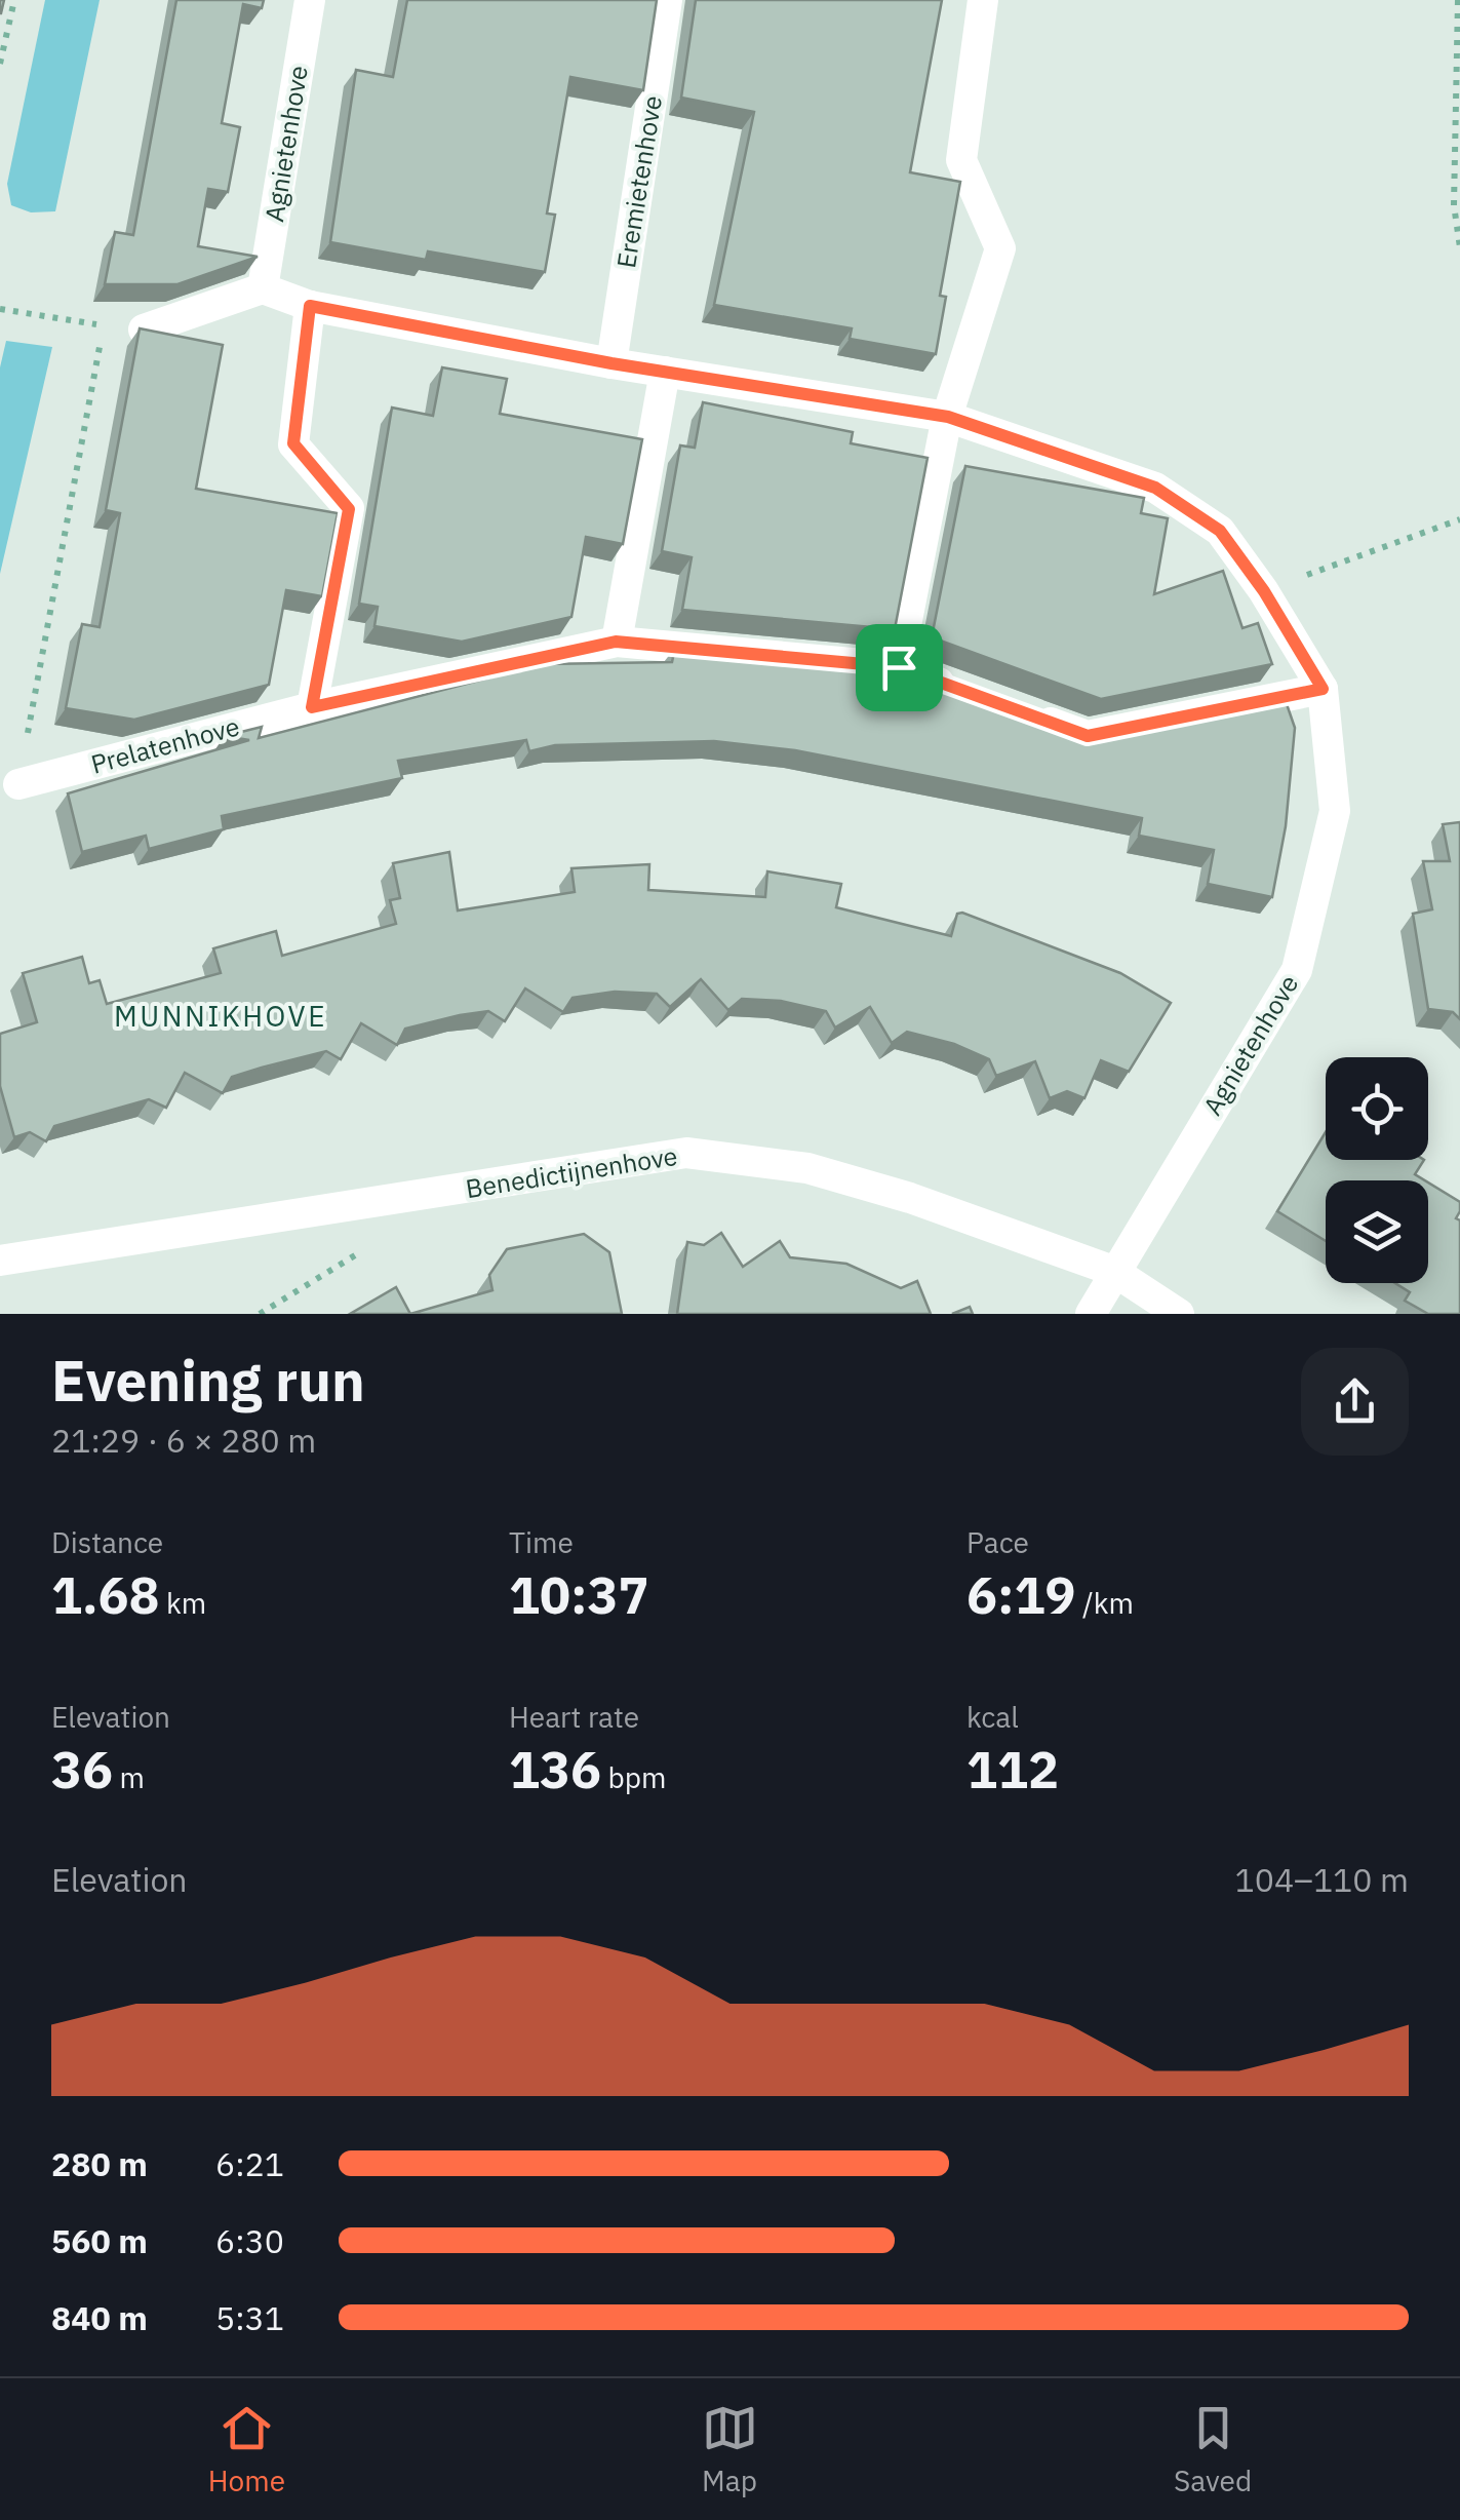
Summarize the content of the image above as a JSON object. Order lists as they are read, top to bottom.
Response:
{
  "streets": {
    "street": [
      "Agnietenhove",
      "Eremietenhove",
      "Prelatenhove",
      "Benedictijnenhove"
    ]
  },
  "crossings": [
    ["Agnietenhove", "Eremietenhove"],
    ["Agnietenhove", "Benedictijnenhove"]
  ],
  "districts": ["MUNNIKHOVE"],
  "page": {
    "heading": ["Evening run", "21:29 · 6 × 280 m"],
    "stats": [
      ["Distance", "1.68 km"],
      ["Time", "10:37"],
      ["Pace", "6:19 /km"],
      ["Elevation", "36 m"],
      ["Heart rate", "136 bpm"],
      ["kcal", "112"]
    ],
    "chart": ["Elevation", "104–110 m"],
    "list": [
      {
        "name": "280 m",
        "note": "6:21"
      },
      {
        "name": "560 m",
        "note": "6:30"
      },
      {
        "name": "840 m",
        "note": "5:31"
      }
    ],
    "tabs": ["Home", "Map", "Saved"]
  }
}
